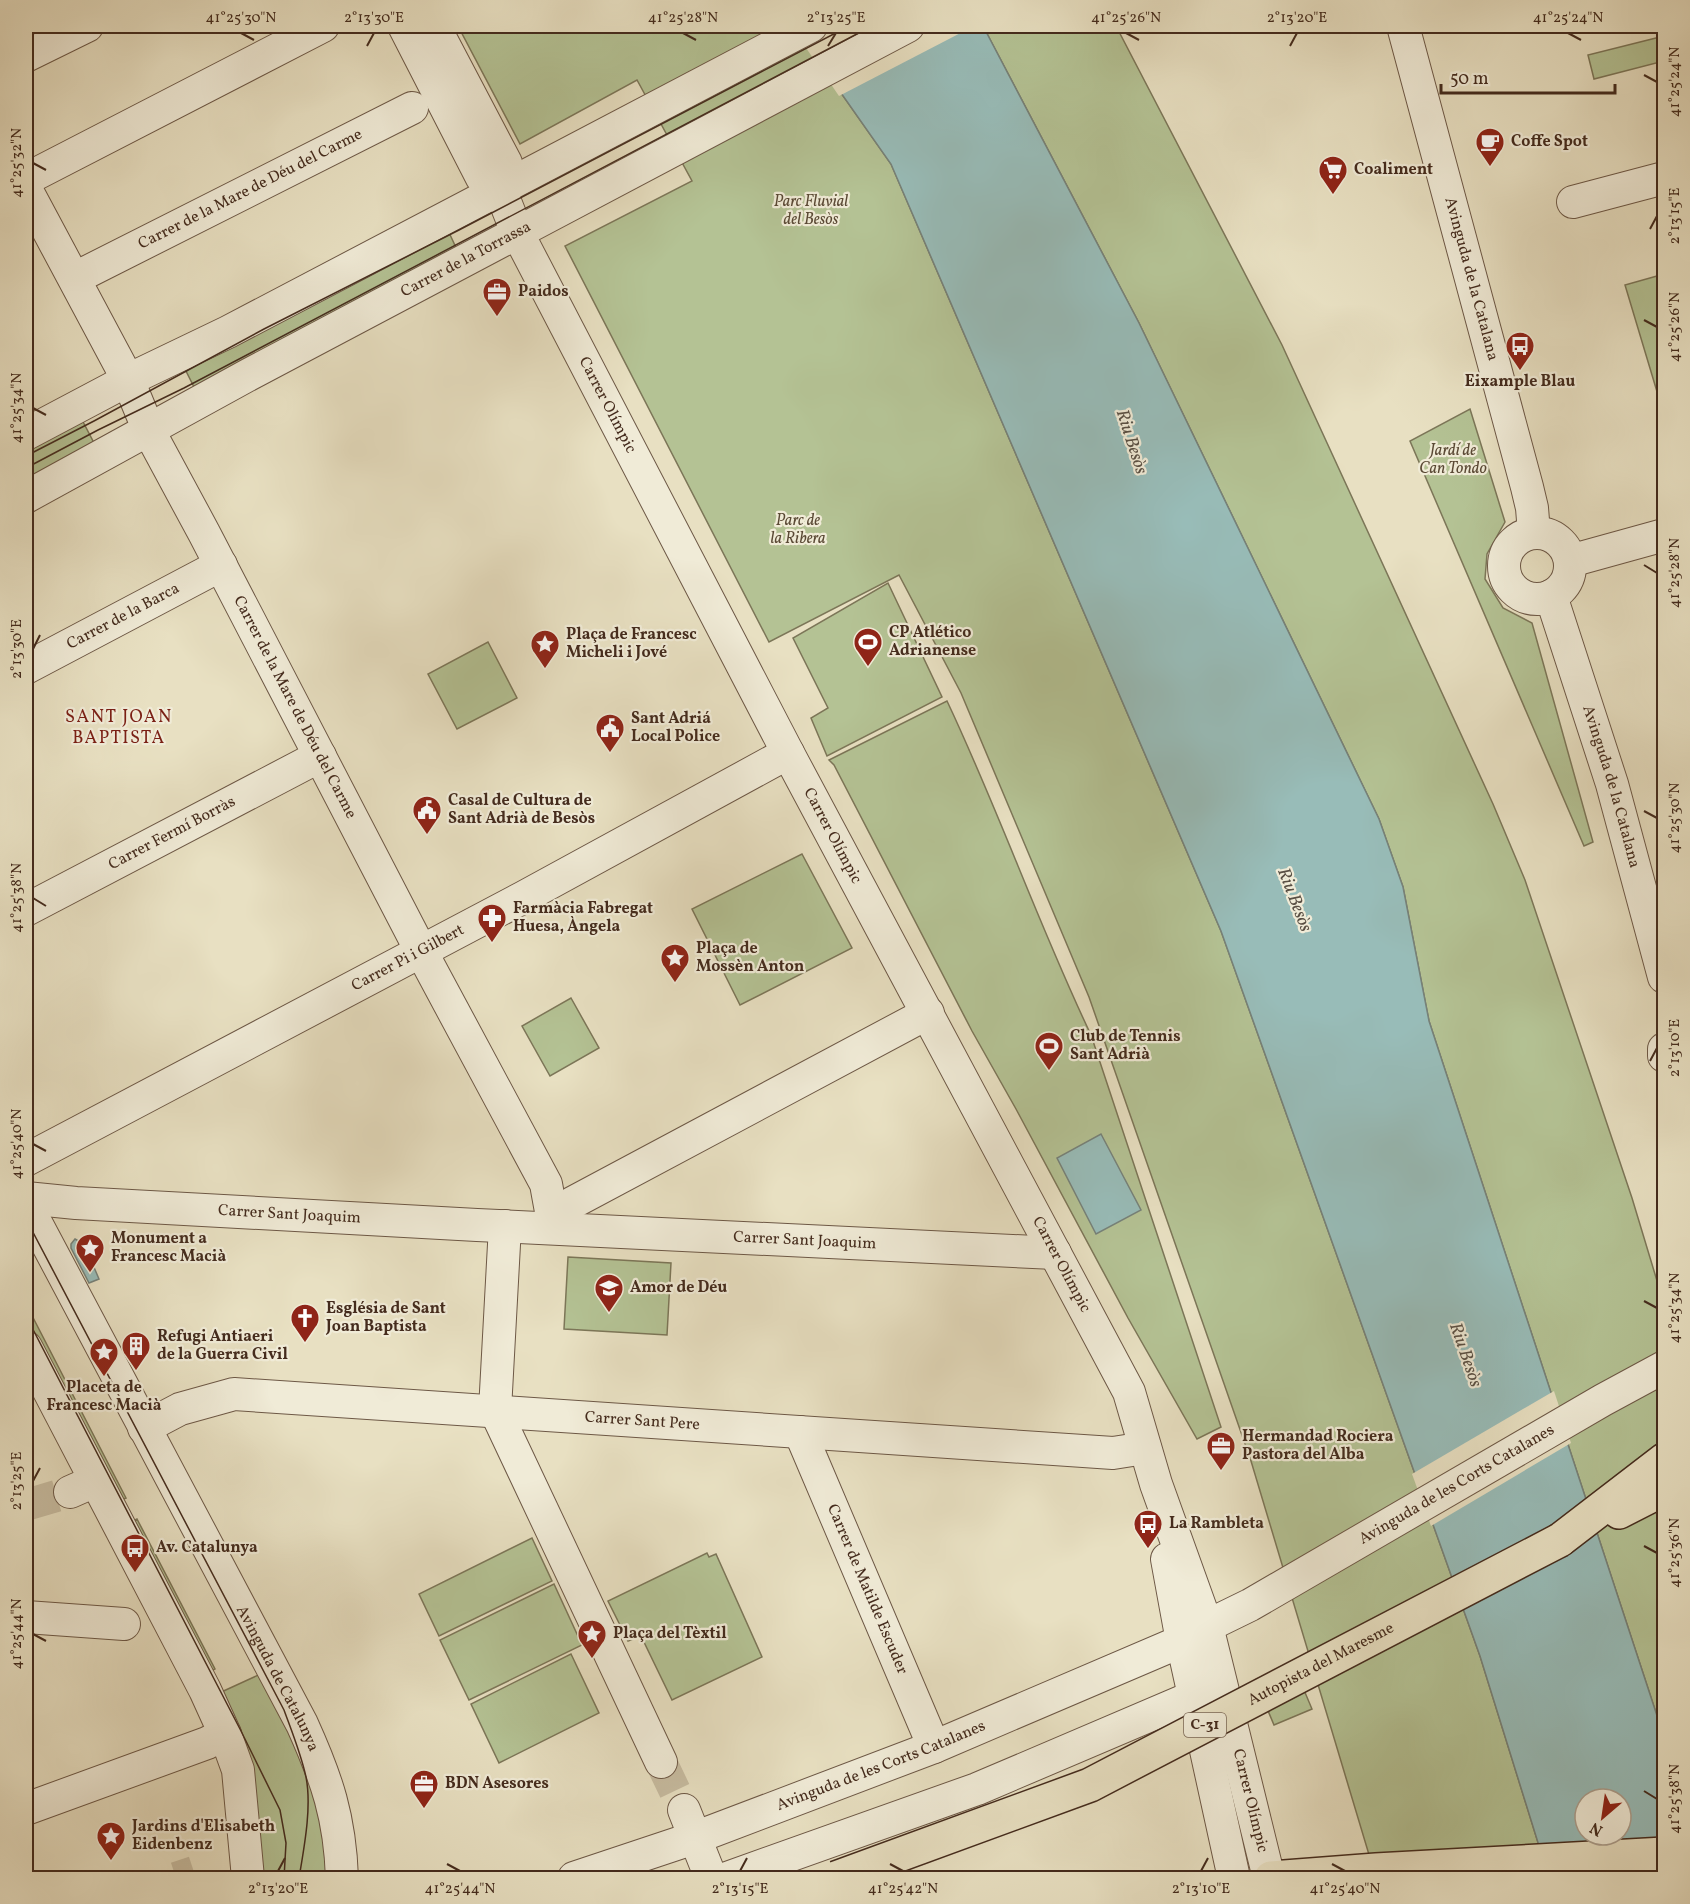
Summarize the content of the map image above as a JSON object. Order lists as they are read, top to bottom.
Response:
{
  "streets": {
    "highway": ["Autopista del Maresme", "C-31"],
    "street": [
      "Carrer de la Mare de Déu del Carme",
      "Carrer de la Torrassa",
      "Avinguda de la Catalana",
      "Carrer Olímpic",
      "Carrer de la Barca",
      "Carrer Fermí Borràs",
      "Carrer Pi i Gilbert",
      "Carrer Sant Joaquim",
      "Carrer Sant Pere",
      "Avinguda de les Corts Catalanes",
      "Carrer de Matilde Escuder",
      "Avinguda de Catalunya"
    ]
  },
  "crossings": [
    ["Carrer de la Mare de Déu del Carme", "Carrer de la Torrassa"],
    ["Carrer de la Mare de Déu del Carme", "Carrer de la Barca"],
    ["Carrer de la Mare de Déu del Carme", "Carrer Fermí Borràs"],
    ["Carrer de la Mare de Déu del Carme", "Carrer Pi i Gilbert"],
    ["Carrer de la Mare de Déu del Carme", "Carrer Sant Joaquim"],
    ["Carrer de la Torrassa", "Carrer Olímpic"],
    ["Carrer Olímpic", "Carrer Pi i Gilbert"],
    ["Carrer Olímpic", "Carrer Sant Joaquim"],
    ["Carrer Olímpic", "Carrer Sant Pere"],
    ["Carrer Olímpic", "Avinguda de les Corts Catalanes"],
    ["Carrer Sant Pere", "Carrer de Matilde Escuder"],
    ["Carrer Sant Pere", "Avinguda de Catalunya"],
    ["Avinguda de les Corts Catalanes", "Carrer de Matilde Escuder"]
  ],
  "districts": ["SANT JOAN BAPTISTA"],
  "water": ["Riu Besòs"],
  "parks": ["Parc Fluvial del Besòs", "Jardí de Can Tondo", "Parc de la Ribera"],
  "places": {
    "cafe": ["Coffe Spot"],
    "supermarket": ["Coaliment"],
    "office": ["Paidos", "Hermandad Rociera Pastora del Alba", "BDN Asesores"],
    "bus stop": ["Eixample Blau", "La Rambleta", "Av. Catalunya"],
    "sports": ["CP Atlético Adrianense", "Club de Tennis Sant Adrià"],
    "place": [
      "Plaça de Francesc Micheli i Jové",
      "Plaça de Mossèn Anton",
      "Monument a Francesc Macià",
      "Placeta de Francesc Macià",
      "Plaça del Tèxtil",
      "Jardins d'Elisabeth Eidenbenz"
    ],
    "public building": ["Sant Adriá Local Police", "Casal de Cultura de Sant Adrià de Besòs"],
    "pharmacy": ["Farmàcia Fabregat Huesa, Àngela"],
    "school or university": ["Amor de Déu"],
    "church": ["Església de Sant Joan Baptista"],
    "building": ["Refugi Antiaeri de la Guerra Civil"]
  },
  "scale_bar": "50 m",
  "north": "bottom left",
  "coordinates": [
    "41°25'30\"N",
    "2°13'30\"E",
    "41°25'28\"N",
    "2°13'25\"E",
    "41°25'26\"N",
    "2°13'20\"E",
    "41°25'24\"N",
    "41°25'32\"N",
    "2°13'15\"E",
    "41°25'34\"N",
    "41°25'38\"N",
    "2°13'10\"E",
    "41°25'40\"N",
    "41°25'36\"N",
    "41°25'44\"N",
    "41°25'42\"N"
  ]
}
